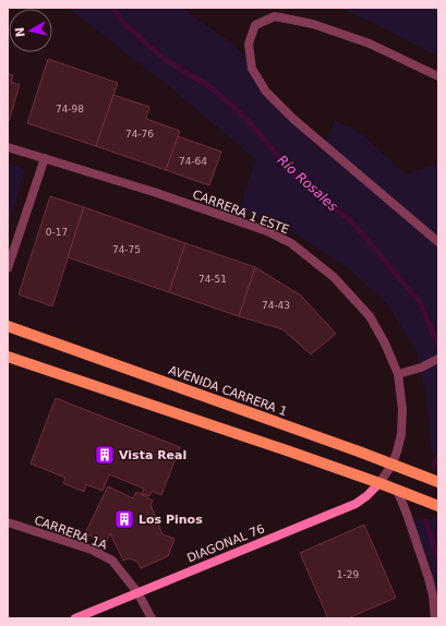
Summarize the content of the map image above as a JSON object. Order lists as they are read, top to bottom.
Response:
{
  "streets": {
    "main road": ["AVENIDA CARRERA 1"],
    "street": ["CARRERA 1 ESTE", "CARRERA 1A", "DIAGONAL 76"]
  },
  "crossings": [
    ["CARRERA 1 ESTE", "AVENIDA CARRERA 1"],
    ["CARRERA 1 ESTE", "DIAGONAL 76"],
    ["CARRERA 1A", "DIAGONAL 76"]
  ],
  "water": ["Río Rosales"],
  "places": {
    "building": ["Vista Real", "Los Pinos"]
  },
  "house_numbers": [
    "74-98",
    "74-76",
    "74-64",
    "0-17",
    "74-75",
    "74-51",
    "74-43",
    "1-29"
  ],
  "north": "left"
}
